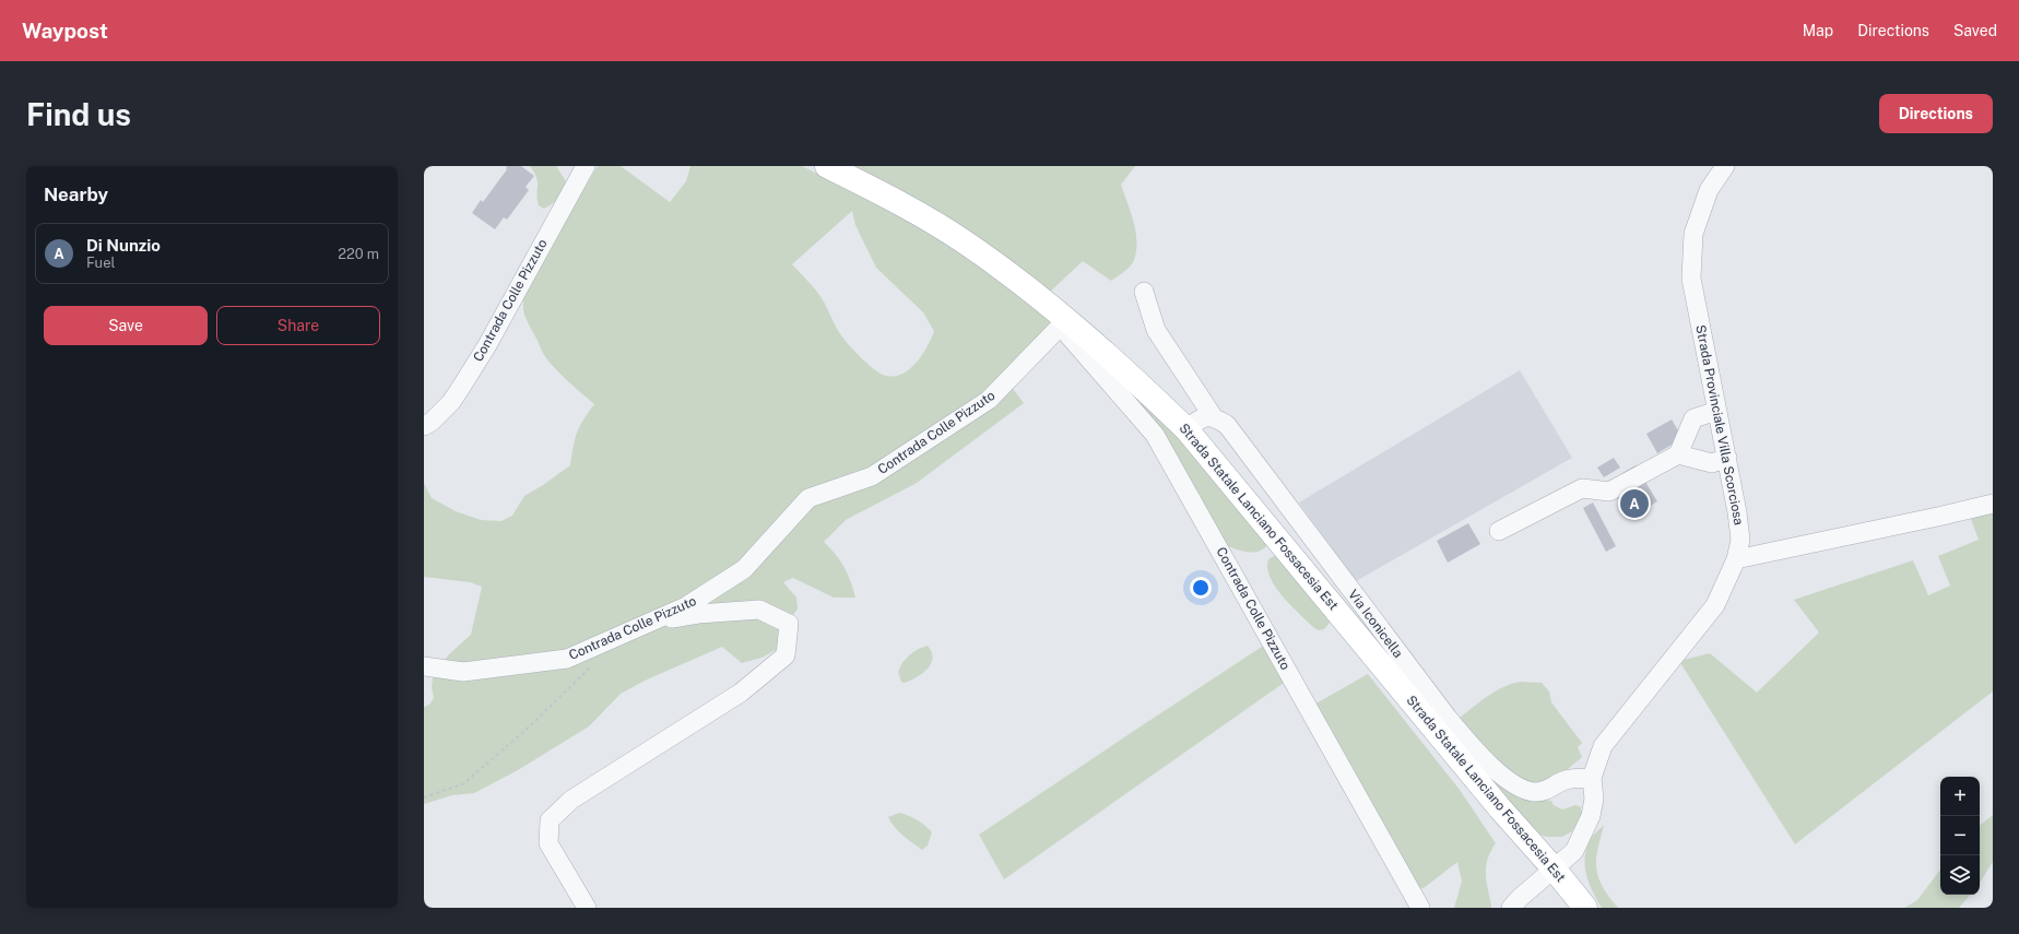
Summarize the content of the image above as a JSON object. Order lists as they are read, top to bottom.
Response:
{
  "streets": {
    "main road": ["Strada Statale Lanciano Fossacesia Est"],
    "street": ["Contrada Colle Pizzuto", "Strada Provinciale Villa Scorciosa", "Via Iconicella"]
  },
  "crossings": [
    ["Contrada Colle Pizzuto", "Strada Statale Lanciano Fossacesia Est"],
    ["Strada Provinciale Villa Scorciosa", "Strada Statale Lanciano Fossacesia Est"],
    ["Strada Provinciale Villa Scorciosa", "Via Iconicella"]
  ],
  "page": {
    "header": "Waypost",
    "nav": ["Map", "Directions", "Saved"],
    "buttons": [
      "Directions",
      ["Save", "Share"]
    ],
    "title": "Find us",
    "heading": "Nearby",
    "list": [
      {
        "mark": "A",
        "name": "Di Nunzio",
        "note": "Fuel",
        "value": "220 m"
      }
    ],
    "pins": "A",
    "map_buttons": ["+", "−"]
  }
}
